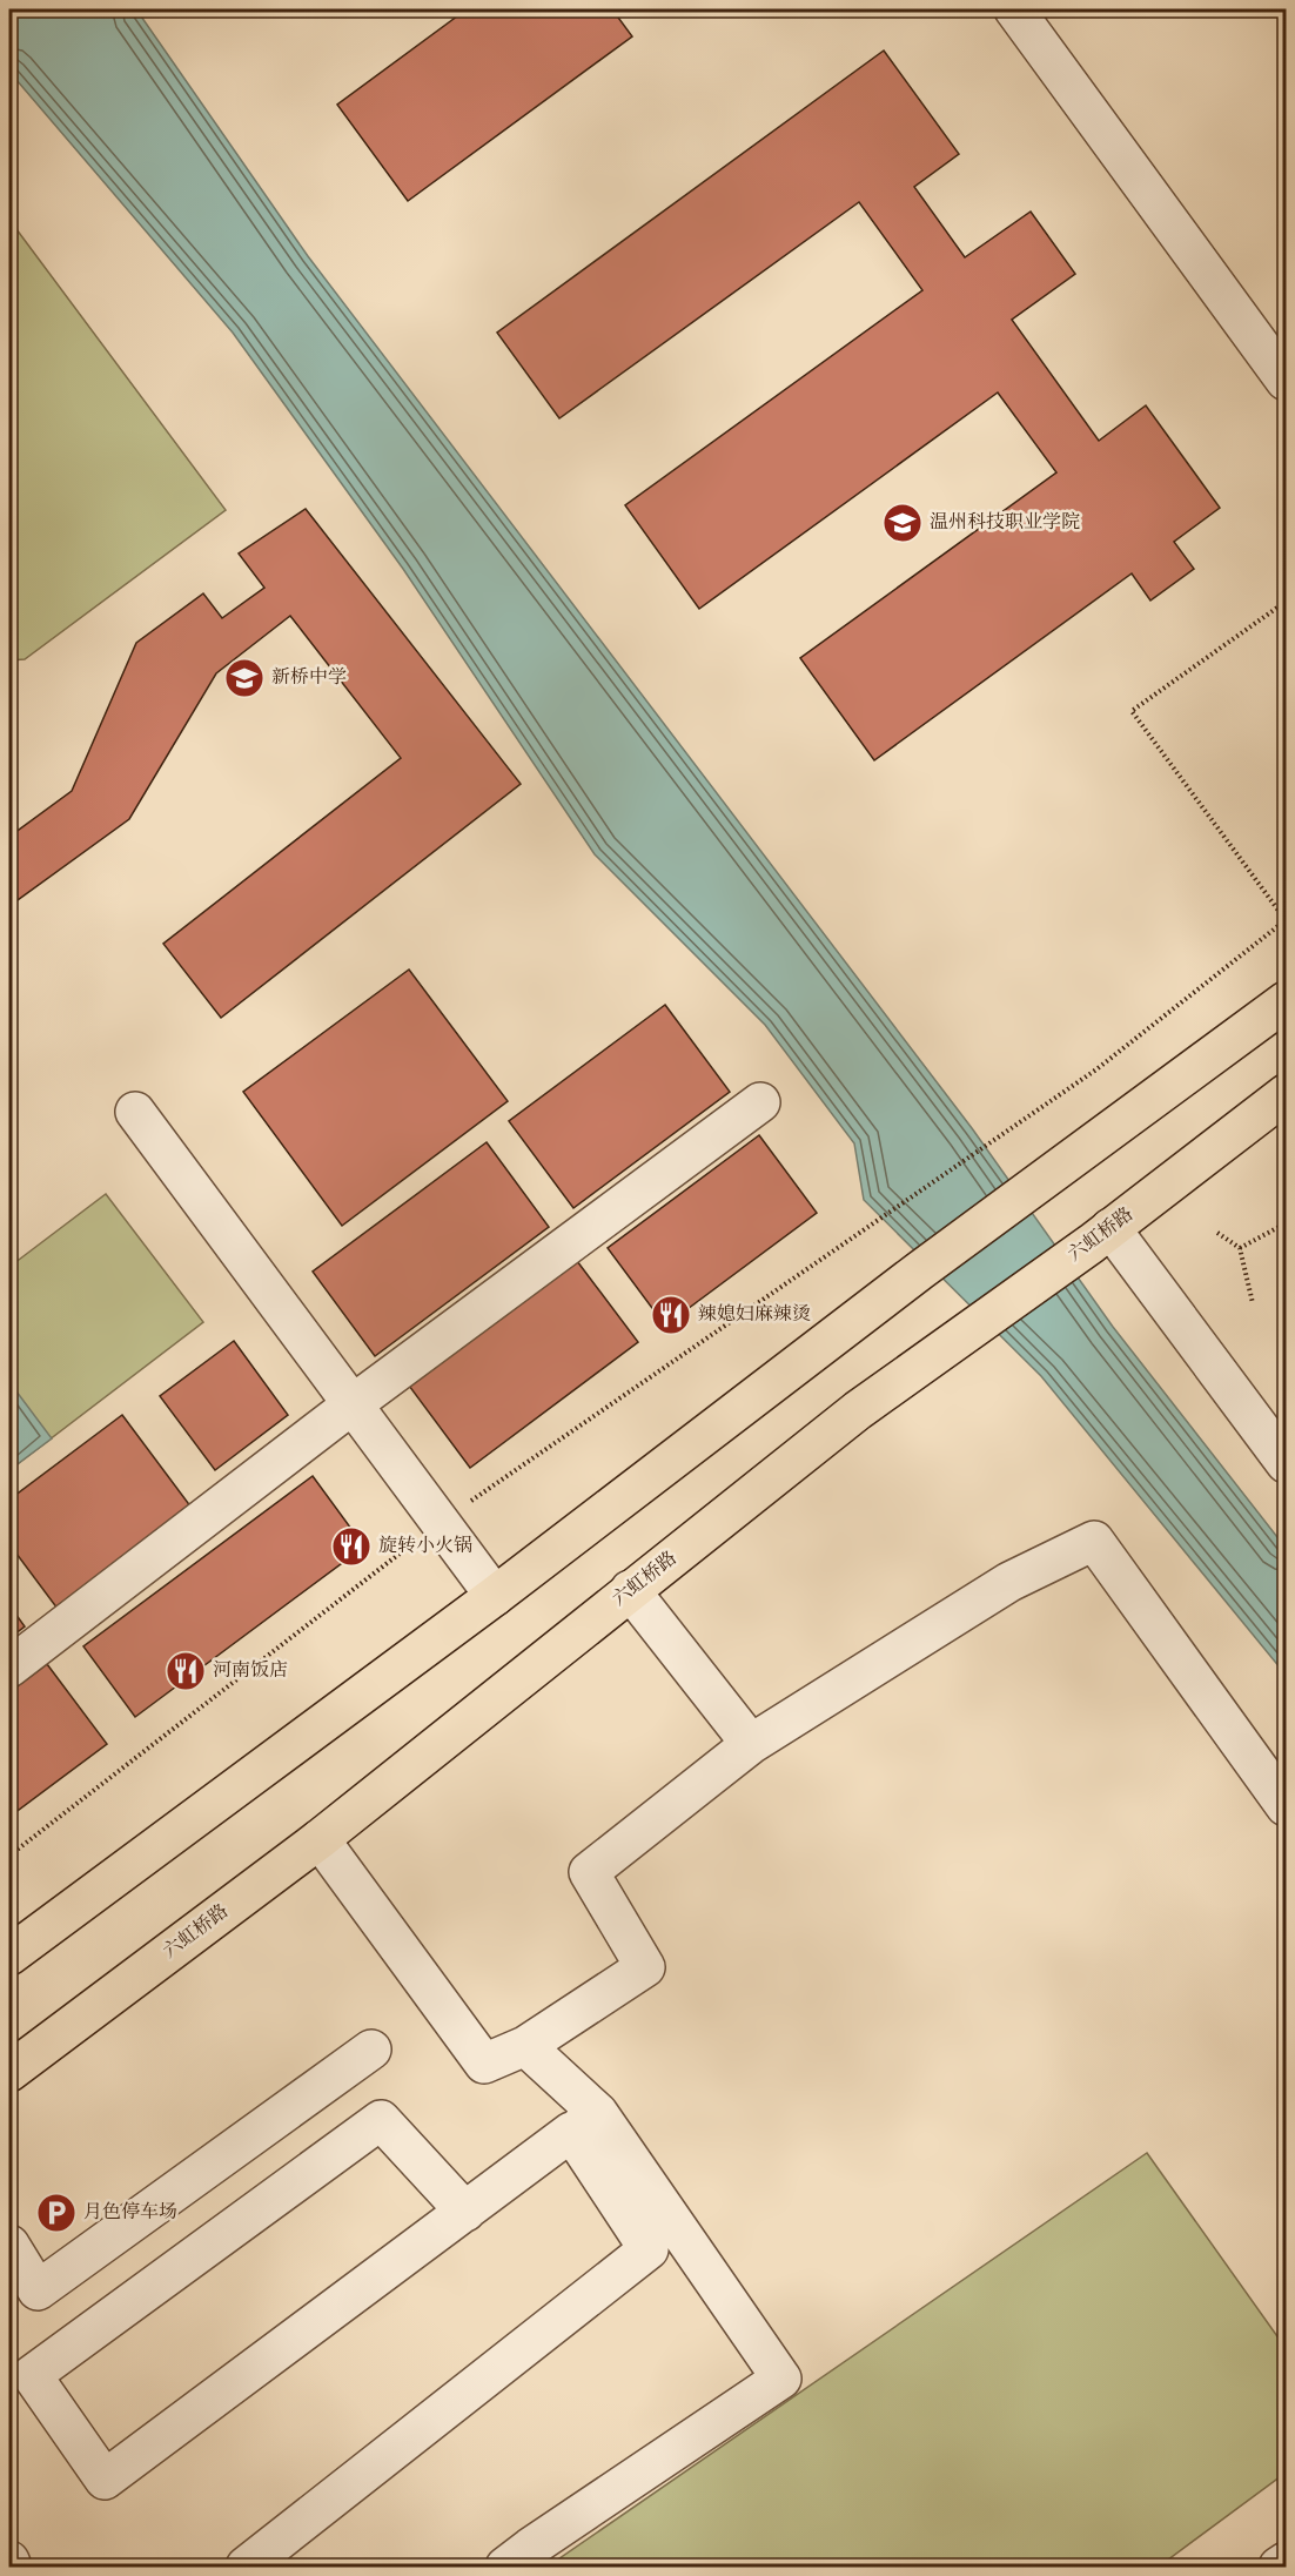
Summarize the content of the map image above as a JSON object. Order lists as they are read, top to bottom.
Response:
{
  "streets": {
    "main road": ["六虹桥路"]
  },
  "places": {
    "school or university": ["温州科技职业学院", "新桥中学"],
    "restaurant": ["辣媳妇麻辣烫", "旋转小火锅", "河南饭店"],
    "parking": ["月色停车场"]
  }
}
